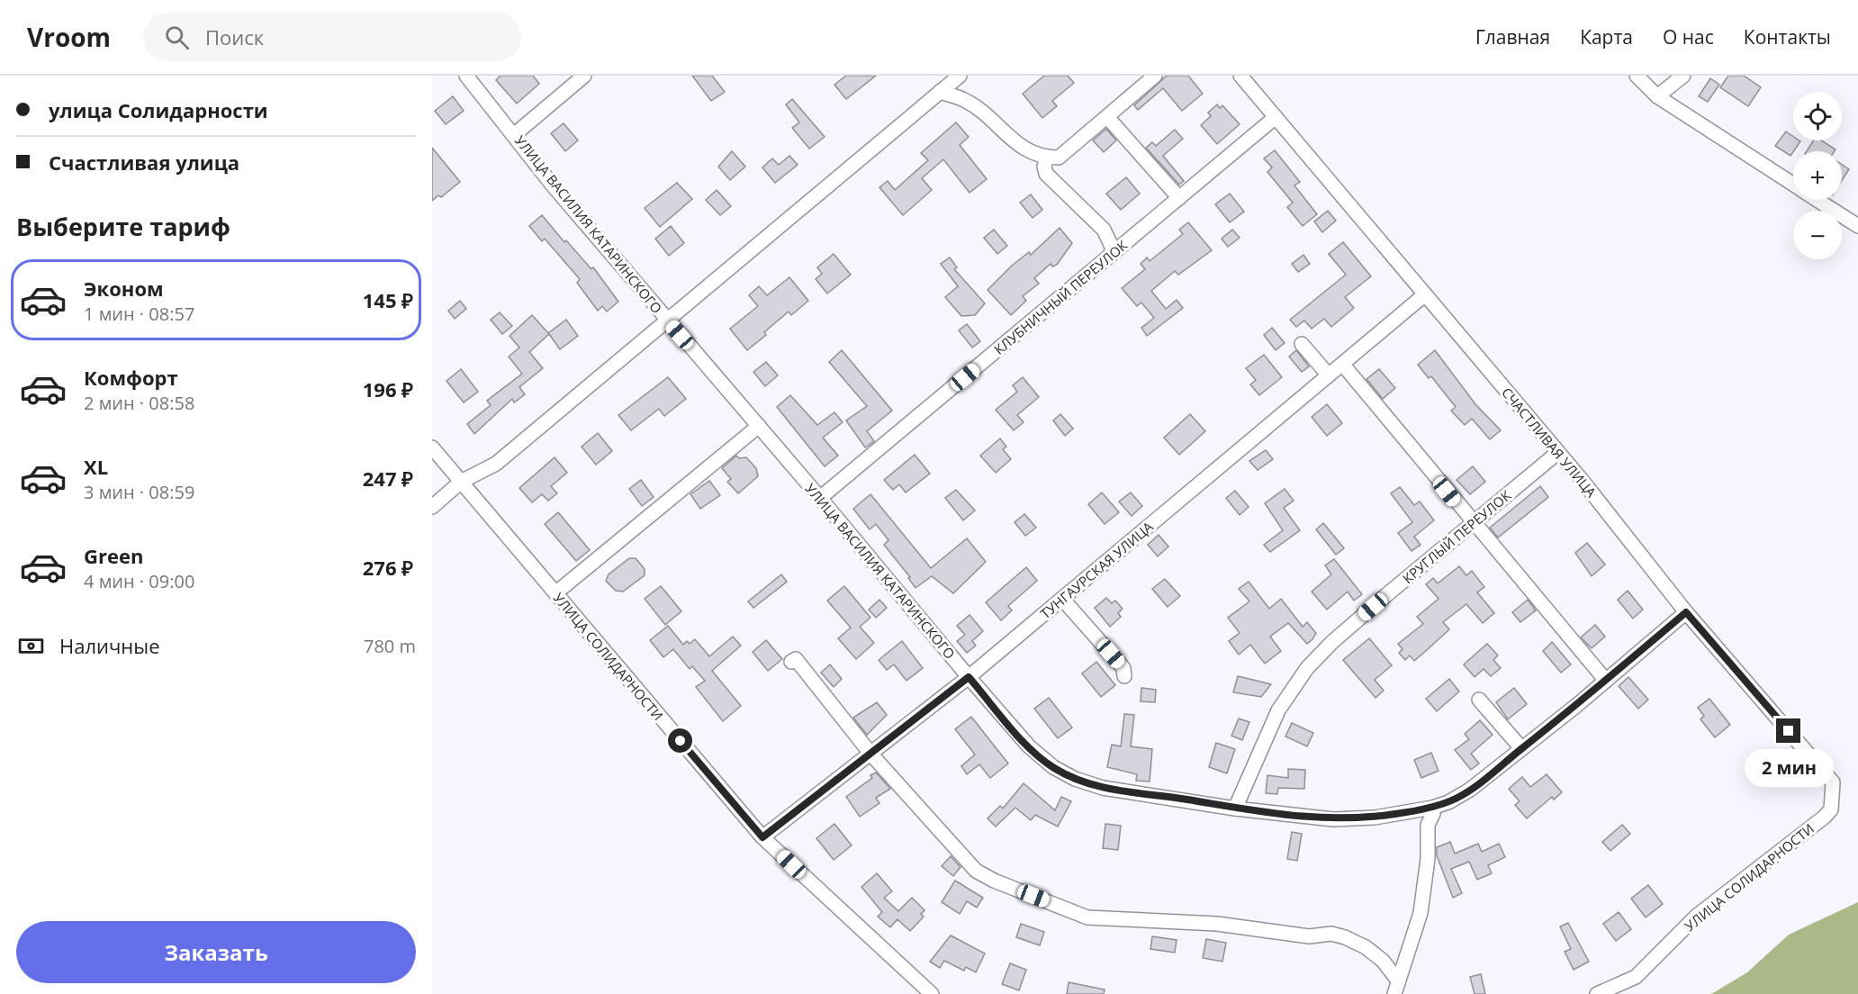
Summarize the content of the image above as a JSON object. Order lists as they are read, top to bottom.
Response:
{
  "streets": {
    "street": [
      "УЛИЦА ВАСИЛИЯ КАТАРИНСКОГО",
      "КЛУБНИЧНЫЙ ПЕРЕУЛОК",
      "СЧАСТЛИВАЯ УЛИЦА",
      "КРУГЛЫЙ ПЕРЕУЛОК",
      "ТУНГАУРСКАЯ УЛИЦА",
      "УЛИЦА СОЛИДАРНОСТИ"
    ]
  },
  "crossings": [
    ["УЛИЦА ВАСИЛИЯ КАТАРИНСКОГО", "КЛУБНИЧНЫЙ ПЕРЕУЛОК"],
    ["УЛИЦА ВАСИЛИЯ КАТАРИНСКОГО", "СЧАСТЛИВАЯ УЛИЦА"],
    ["УЛИЦА ВАСИЛИЯ КАТАРИНСКОГО", "КРУГЛЫЙ ПЕРЕУЛОК"],
    ["УЛИЦА ВАСИЛИЯ КАТАРИНСКОГО", "ТУНГАУРСКАЯ УЛИЦА"],
    ["КЛУБНИЧНЫЙ ПЕРЕУЛОК", "СЧАСТЛИВАЯ УЛИЦА"],
    ["СЧАСТЛИВАЯ УЛИЦА", "КРУГЛЫЙ ПЕРЕУЛОК"],
    ["СЧАСТЛИВАЯ УЛИЦА", "ТУНГАУРСКАЯ УЛИЦА"],
    ["СЧАСТЛИВАЯ УЛИЦА", "УЛИЦА СОЛИДАРНОСТИ"],
    ["ТУНГАУРСКАЯ УЛИЦА", "УЛИЦА СОЛИДАРНОСТИ"]
  ],
  "page": {
    "header": "Vroom",
    "search": "Поиск",
    "nav": [
      "Главная",
      "Карта",
      "О нас",
      "Контакты"
    ],
    "banner": ["улица Солидарности", "Счастливая улица"],
    "map_buttons": ["+", "−"],
    "heading": "Выберите тариф",
    "list": [
      {
        "name": "Эконом",
        "note": "1 мин · 08:57",
        "value": "145 ₽"
      },
      {
        "name": "Комфорт",
        "note": "2 мин · 08:58",
        "value": "196 ₽"
      },
      {
        "name": "XL",
        "note": "3 мин · 08:59",
        "value": "247 ₽"
      },
      {
        "name": "Green",
        "note": "4 мин · 09:00",
        "value": "276 ₽"
      }
    ],
    "pay": ["Наличные", "780 m"],
    "bubble": "2 мин",
    "buttons": "Заказать"
  }
}
